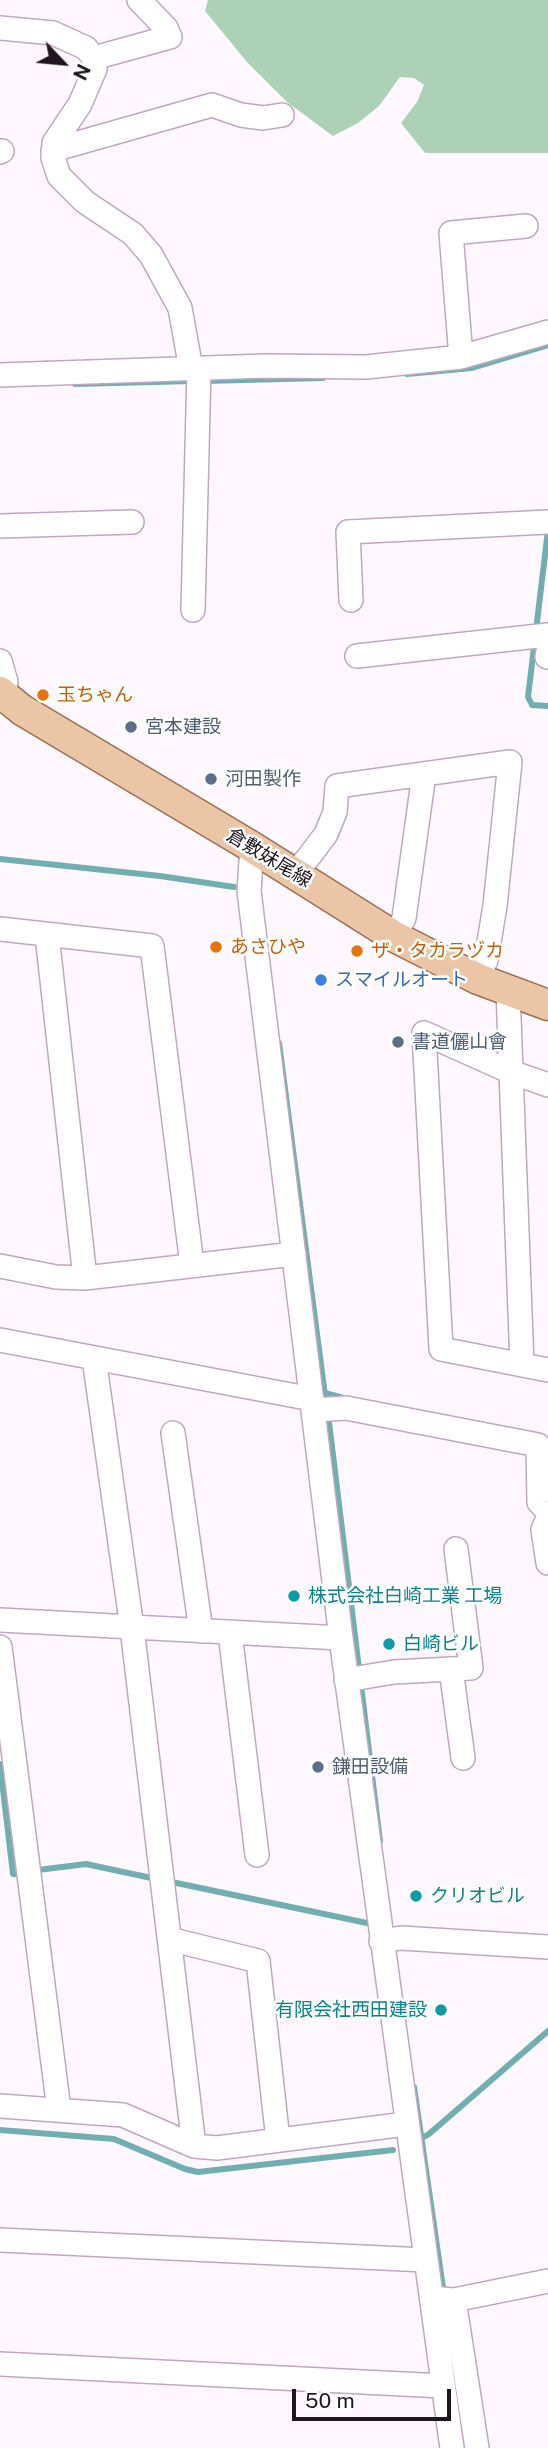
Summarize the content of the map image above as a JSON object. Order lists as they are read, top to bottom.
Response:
{
  "streets": {
    "main road": ["倉敷妹尾線"]
  },
  "places": [
    "玉ちゃん",
    "宮本建設",
    "河田製作",
    "あさひや",
    "ザ・タカラヅカ",
    "スマイルオート",
    "書道儷山會",
    "株式会社白崎工業 工場",
    "白崎ビル",
    "鎌田設備",
    "クリオビル",
    "有限会社西田建設"
  ],
  "scale_bar": "50 m",
  "north": "bottom right"
}
